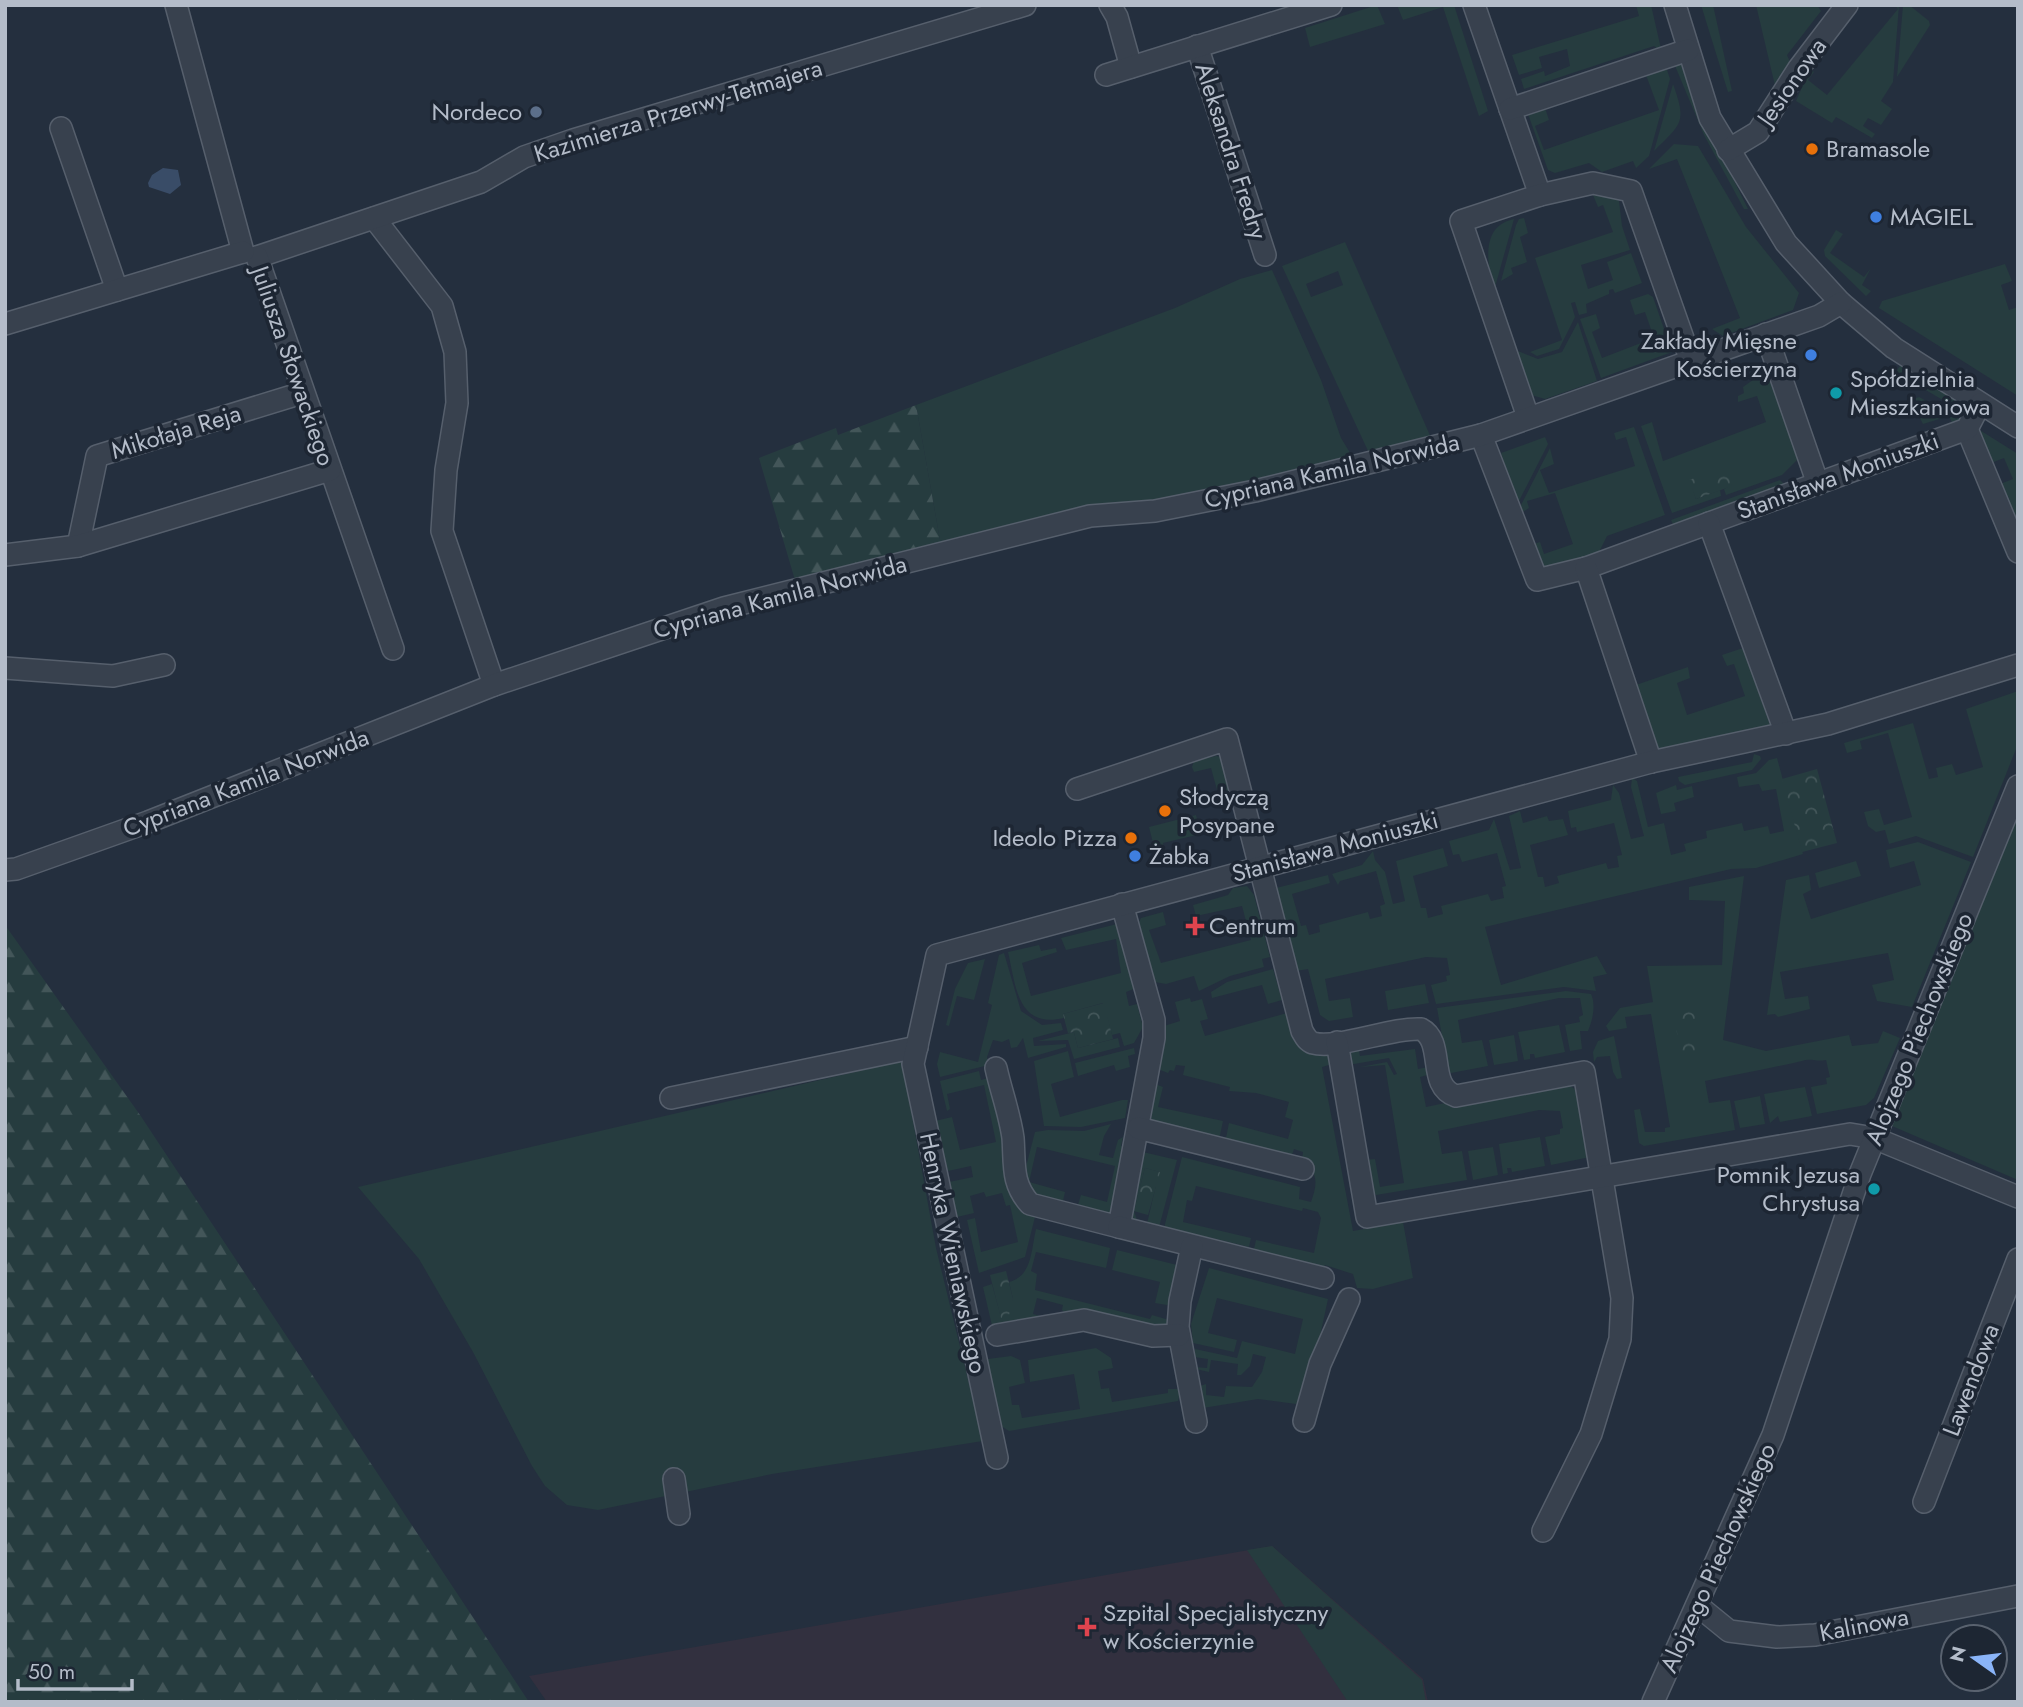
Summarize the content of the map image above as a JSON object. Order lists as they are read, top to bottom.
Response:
{
  "streets": {
    "street": [
      "Jesionowa",
      "Kazimierza Przerwy-Tetmajera",
      "Aleksandra Fredry",
      "Juliusza Słowackiego",
      "Mikołaja Reja",
      "Cypriana Kamila Norwida",
      "Stanisława Moniuszki",
      "Alojzego Piechowskiego",
      "Henryka Wieniawskiego",
      "Lawendowa",
      "Kalinowa"
    ]
  },
  "crossings": [
    ["Kazimierza Przerwy-Tetmajera", "Juliusza Słowackiego"],
    ["Juliusza Słowackiego", "Mikołaja Reja"],
    ["Stanisława Moniuszki", "Henryka Wieniawskiego"],
    ["Alojzego Piechowskiego", "Kalinowa"]
  ],
  "places": {
    "other": [
      "Nordeco",
      "Bramasole",
      "MAGIEL",
      "Zakłady Mięsne Kościerzyna",
      "Spółdzielnia Mieszkaniowa",
      "Słodyczą Posypane",
      "Ideolo Pizza",
      "Żabka",
      "Pomnik Jezusa Chrystusa"
    ],
    "health": ["Centrum", "Szpital Specjalistyczny w Kościerzynie"]
  },
  "scale_bar": "50 m",
  "north": "left"
}
